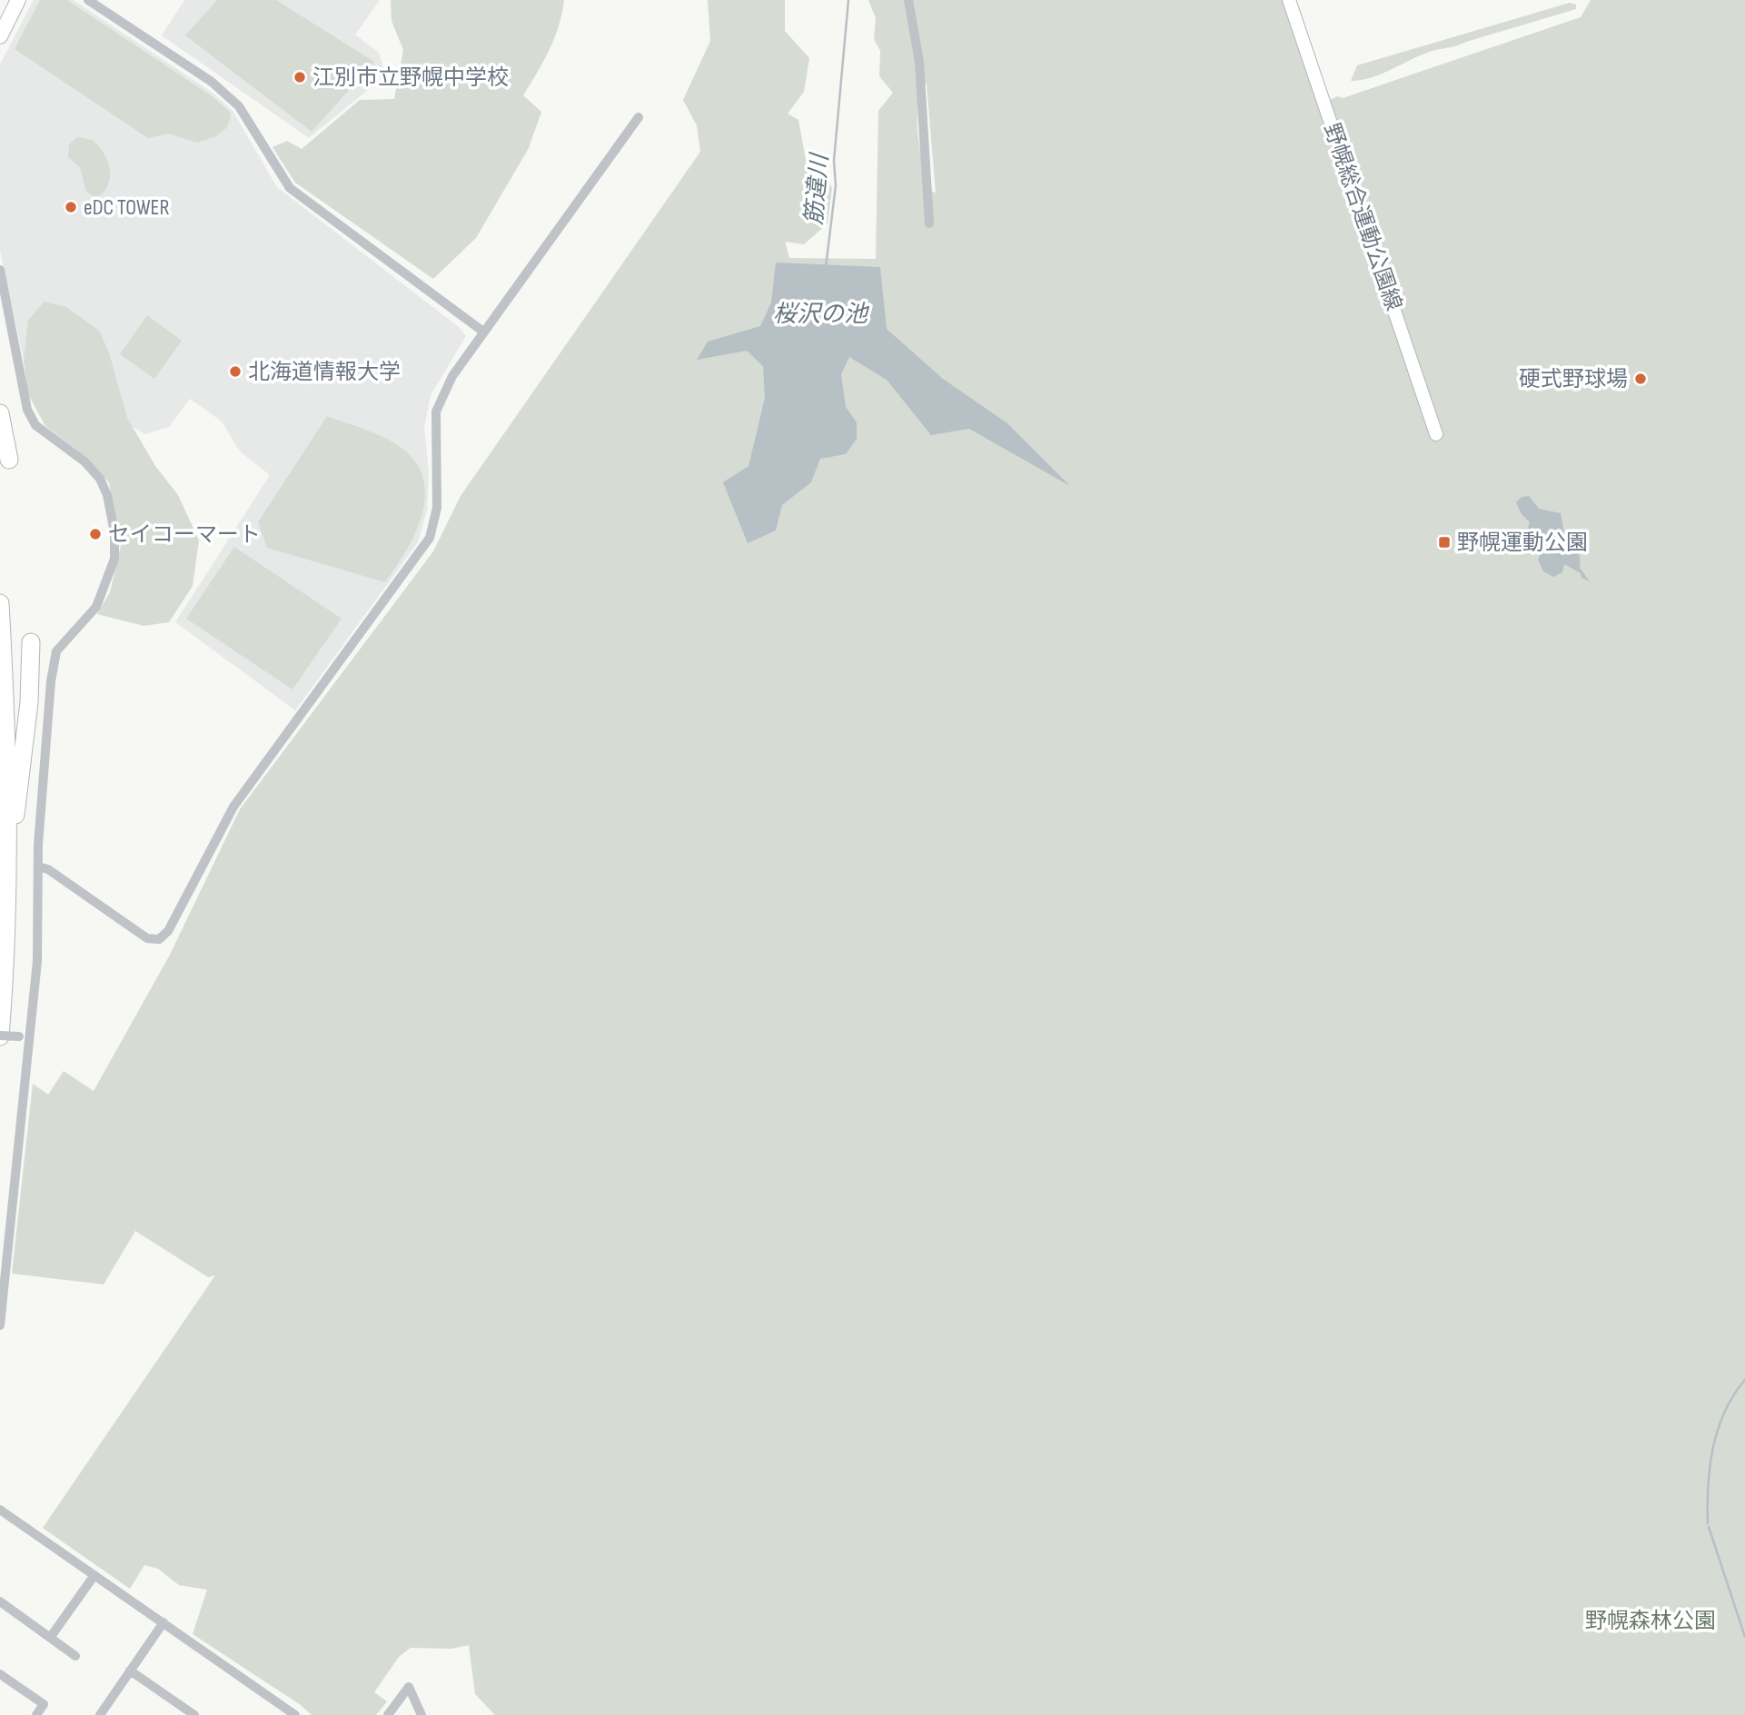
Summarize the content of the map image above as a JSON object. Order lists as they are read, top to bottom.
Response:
{
  "streets": {
    "main road": ["野幌総合運動公園線"]
  },
  "water": ["筋違川", "桜沢の池"],
  "parks": ["野幌森林公園"],
  "places": {
    "other": [
      "江別市立野幌中学校",
      "eDC TOWER",
      "北海道情報大学",
      "硬式野球場",
      "セイコーマート"
    ],
    "transit": ["野幌運動公園"]
  }
}
